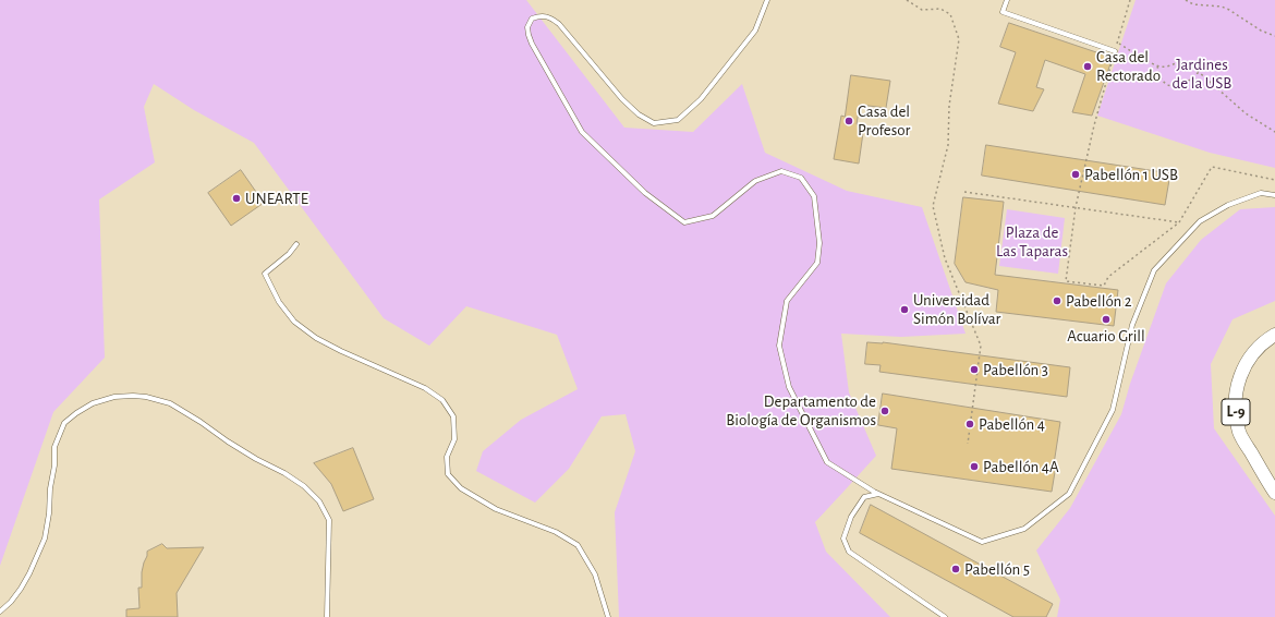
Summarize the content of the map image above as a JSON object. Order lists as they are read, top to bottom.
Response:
{
  "streets": {
    "main road": ["L-9"]
  },
  "parks": ["Jardines de la USB", "Plaza de Las Taparas"],
  "places": [
    "Casa del Rectorado",
    "Casa del Profesor",
    "Pabellón 1 USB",
    "UNEARTE",
    "Pabellón 2",
    "Universidad Simón Bolívar",
    "Acuario Grill",
    "Pabellón 3",
    "Departamento de Biología de Organismos",
    "Pabellón 4",
    "Pabellón 4A",
    "Pabellón 5"
  ]
}
